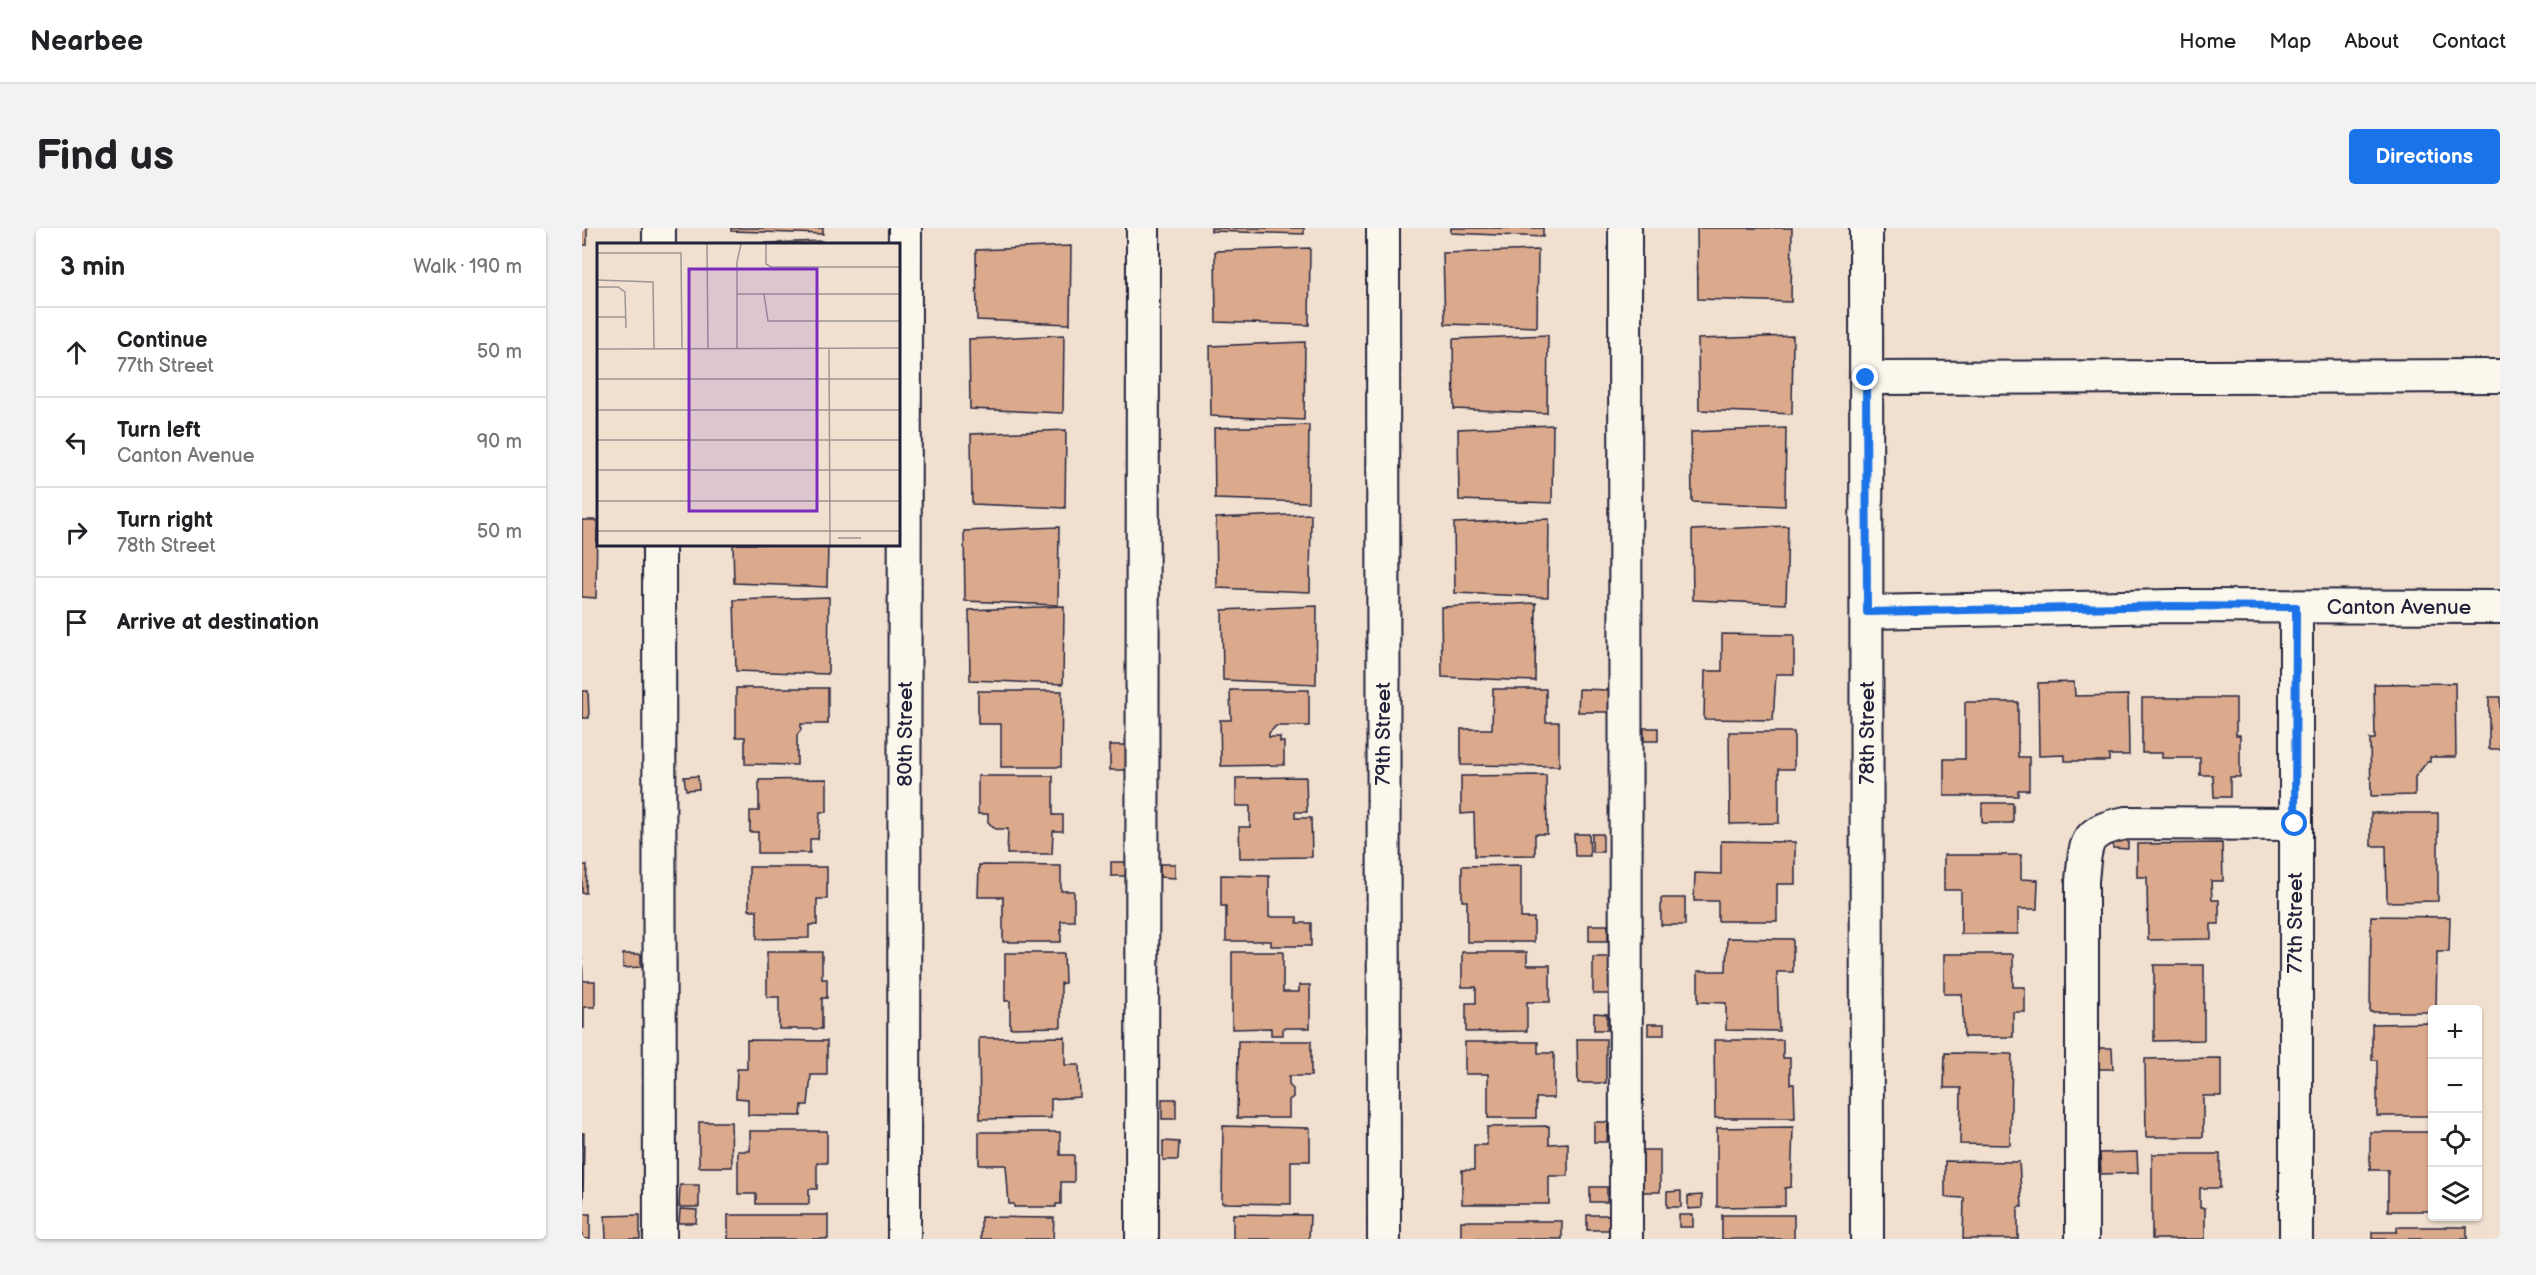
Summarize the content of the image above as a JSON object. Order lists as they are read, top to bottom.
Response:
{
  "streets": {
    "street": [
      "Canton Avenue",
      "78th Street",
      "80th Street",
      "79th Street",
      "77th Street"
    ]
  },
  "crossings": [
    ["Canton Avenue", "78th Street"],
    ["Canton Avenue", "77th Street"]
  ],
  "page": {
    "header": "Nearbee",
    "nav": [
      "Home",
      "Map",
      "About",
      "Contact"
    ],
    "buttons": "Directions",
    "title": "Find us",
    "heading": ["3 min", "Walk · 190 m"],
    "list": [
      ["Continue", "77th Street", "50 m"],
      ["Turn left", "Canton Avenue", "90 m"],
      ["Turn right", "78th Street", "50 m"],
      "Arrive at destination"
    ],
    "map_buttons": ["+", "−"]
  }
}
